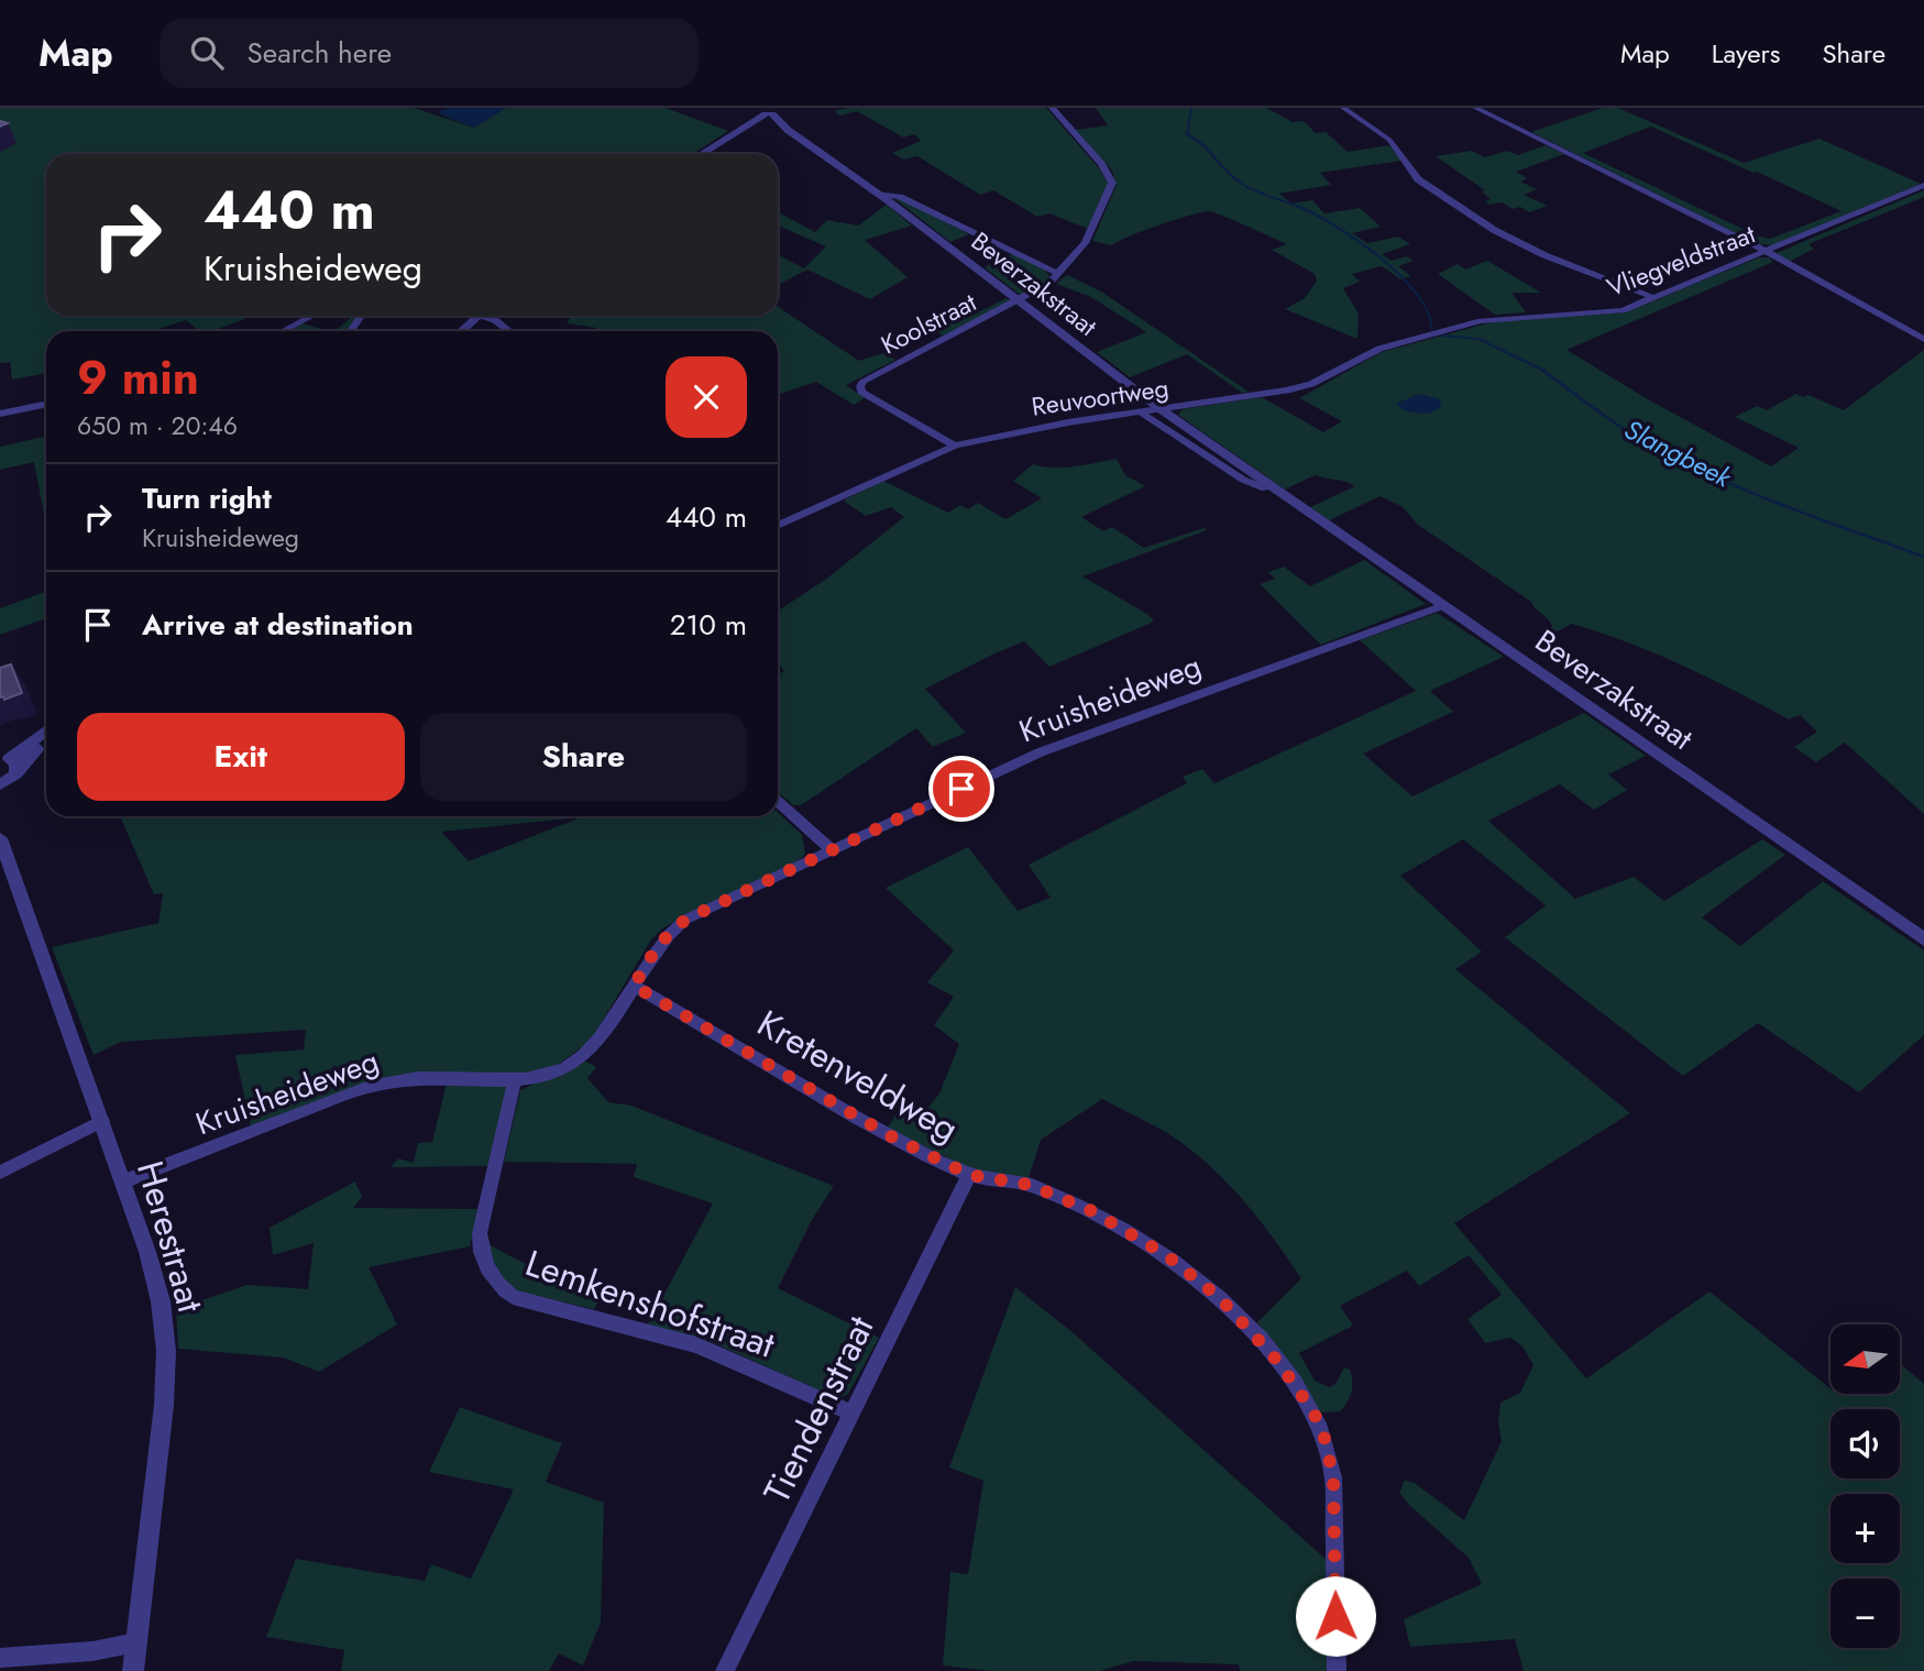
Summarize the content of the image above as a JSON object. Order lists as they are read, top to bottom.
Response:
{
  "streets": {
    "street": [
      "Vliegveldstraat",
      "Beverzakstraat",
      "Koolstraat",
      "Reuvoortweg",
      "Kruisheideweg",
      "Kretenveldweg",
      "Herestraat",
      "Lemkenshofstraat",
      "Tiendenstraat"
    ]
  },
  "crossings": [
    ["Vliegveldstraat", "Reuvoortweg"],
    ["Beverzakstraat", "Koolstraat"],
    ["Beverzakstraat", "Reuvoortweg"],
    ["Beverzakstraat", "Kruisheideweg"],
    ["Koolstraat", "Reuvoortweg"],
    ["Kruisheideweg", "Kretenveldweg"],
    ["Kruisheideweg", "Herestraat"],
    ["Kruisheideweg", "Lemkenshofstraat"],
    ["Kretenveldweg", "Tiendenstraat"],
    ["Lemkenshofstraat", "Tiendenstraat"]
  ],
  "water": ["Slangbeek"],
  "north": "left",
  "page": {
    "header": "Map",
    "search": "Search here",
    "nav": ["Map", "Layers", "Share"],
    "turn": ["440 m", "Kruisheideweg"],
    "heading": ["9 min", "650 m · 20:46"],
    "list": [
      {
        "name": "Turn right",
        "note": "Kruisheideweg",
        "value": "440 m"
      },
      {
        "name": "Arrive at destination",
        "value": "210 m"
      }
    ],
    "buttons": ["Exit", "Share"],
    "map_buttons": ["+", "−"]
  }
}
